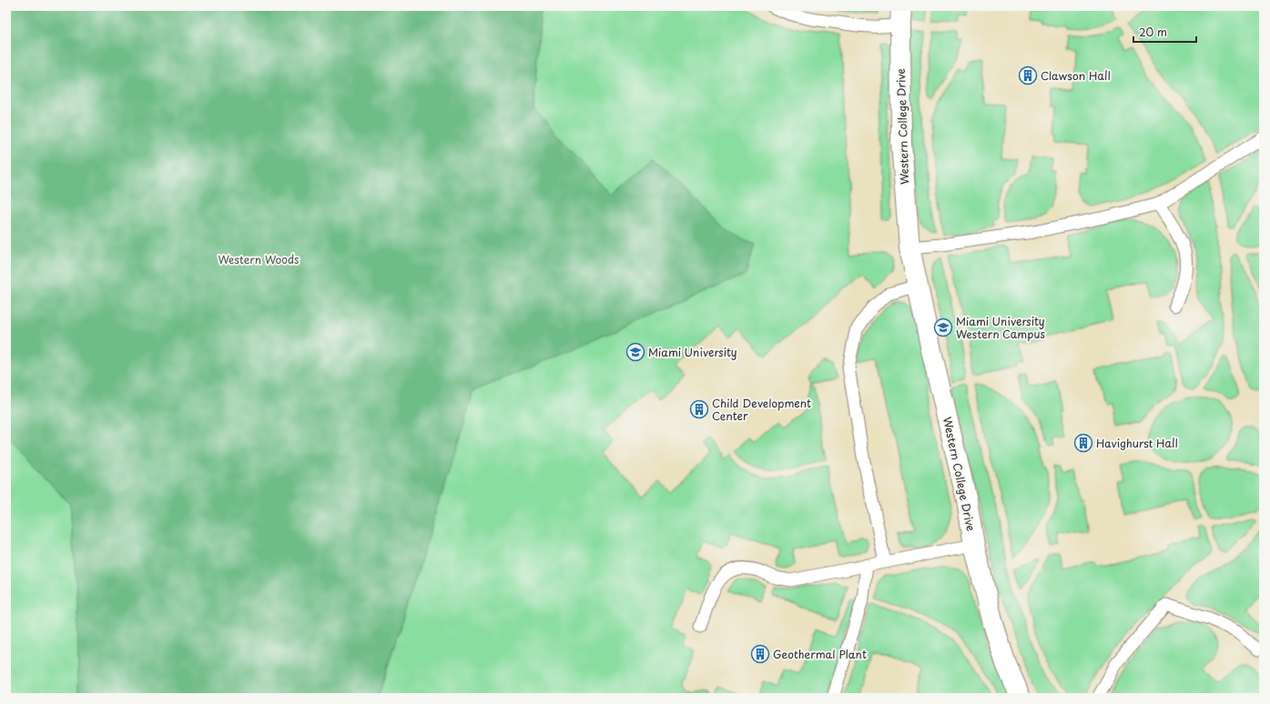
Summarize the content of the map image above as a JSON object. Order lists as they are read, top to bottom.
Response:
{
  "streets": {
    "street": ["Western College Drive"]
  },
  "parks": ["Western Woods"],
  "places": {
    "building": [
      "Clawson Hall",
      "Child Development Center",
      "Havighurst Hall",
      "Geothermal Plant"
    ],
    "school or university": ["Miami University Western Campus", "Miami University"]
  },
  "scale_bar": "20 m"
}
